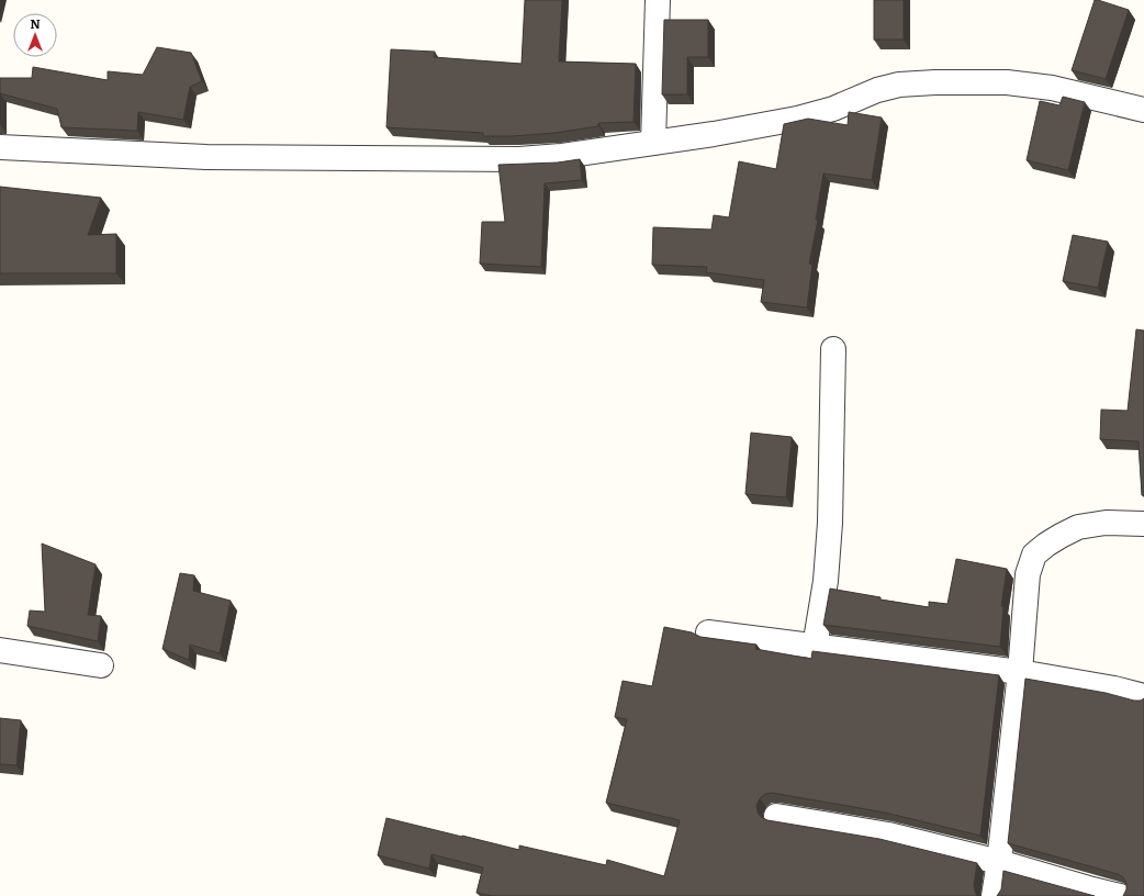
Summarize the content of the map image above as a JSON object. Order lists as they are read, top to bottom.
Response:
{
  "north": "top"
}
